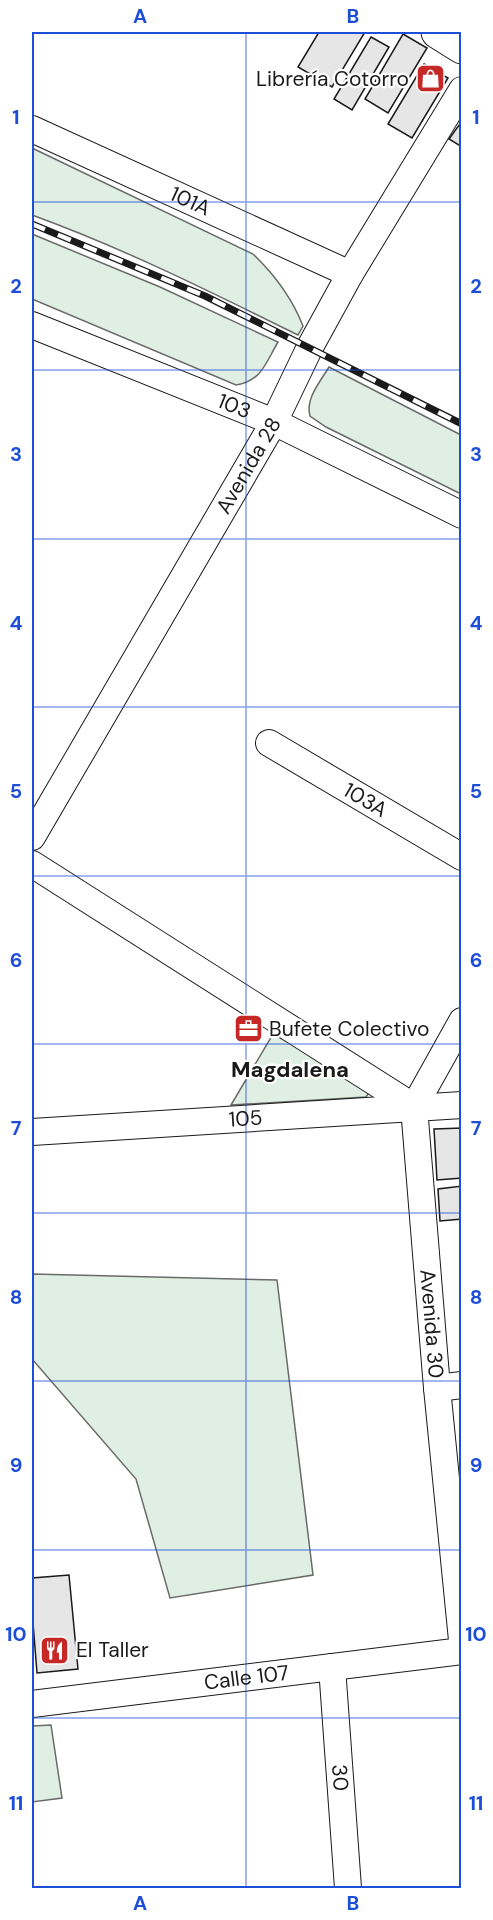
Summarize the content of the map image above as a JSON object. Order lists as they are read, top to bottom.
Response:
{
  "streets": {
    "street": [
      "101A",
      "103",
      "Avenida 28",
      "103A",
      "105",
      "Avenida 30",
      "Calle 107",
      "30"
    ]
  },
  "crossings": [
    ["101A", "Avenida 28"],
    ["103", "Avenida 28"],
    ["105", "Avenida 30"],
    ["Calle 107", "30"]
  ],
  "districts": ["Magdalena"],
  "places": {
    "shop": ["Librería Cotorro"],
    "office": ["Bufete Colectivo"],
    "restaurant": ["El Taller"]
  },
  "grid": {
    "columns": ["A", "B"],
    "rows": [
      "1",
      "2",
      "3",
      "4",
      "5",
      "6",
      "7",
      "8",
      "9",
      "10",
      "11"
    ]
  }
}
